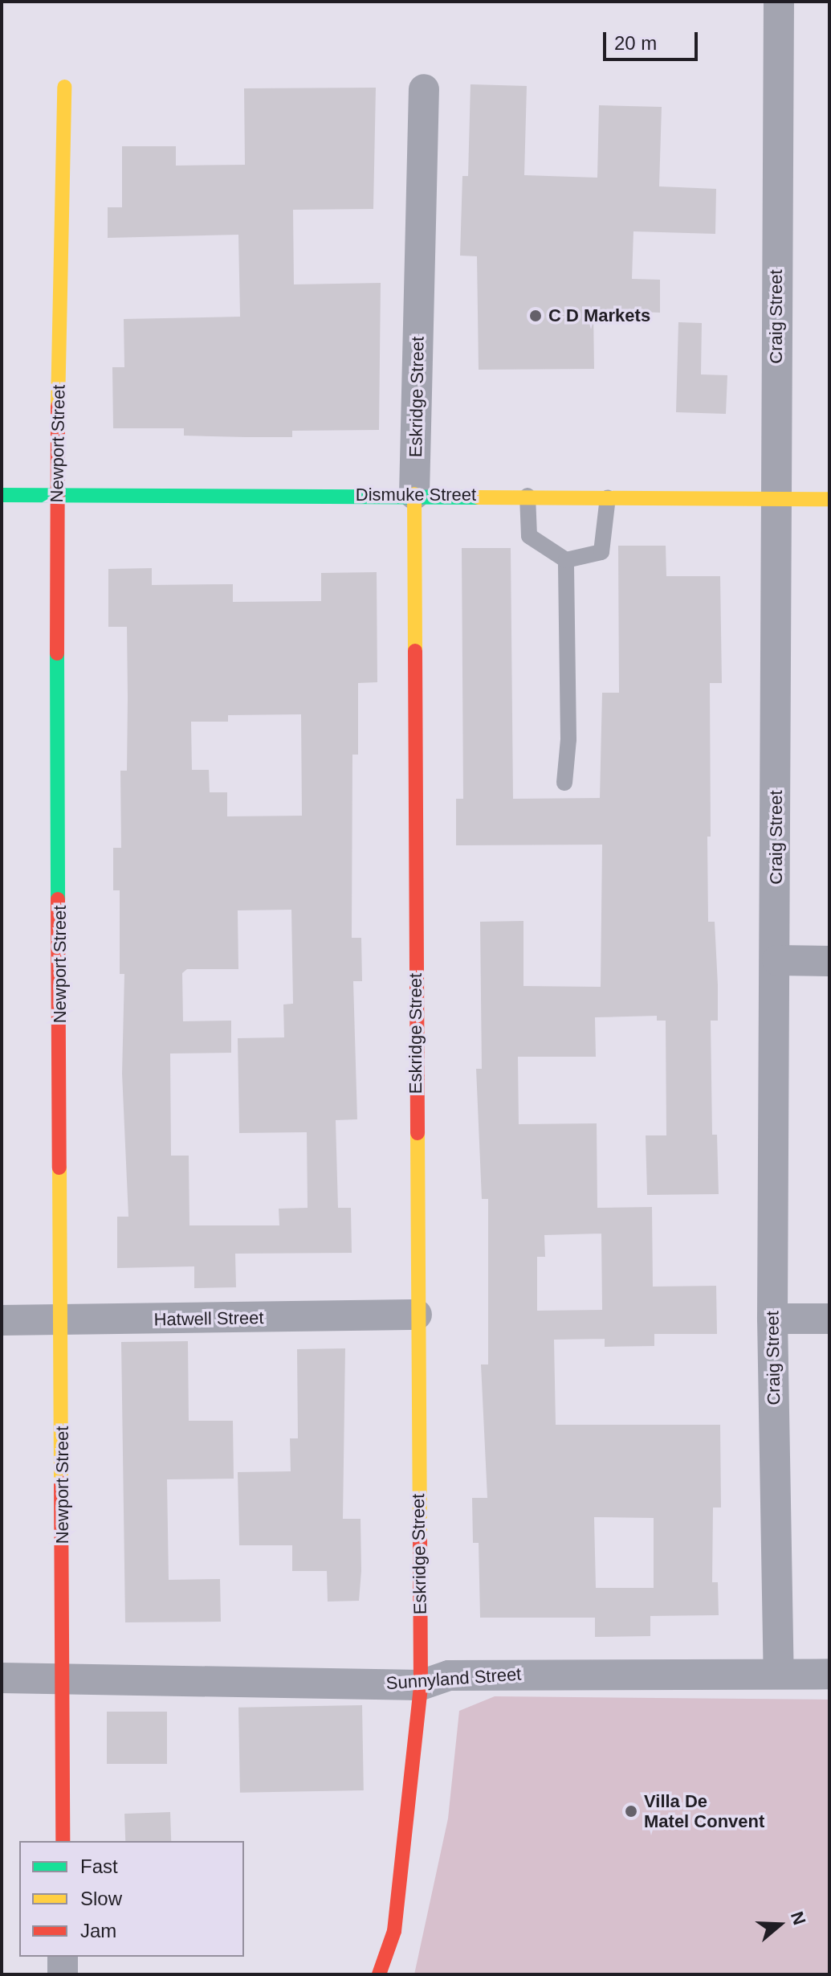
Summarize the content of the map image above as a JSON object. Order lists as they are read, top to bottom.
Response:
{
  "streets": {
    "street": [
      "Craig Street",
      "Eskridge Street",
      "Newport Street",
      "Dismuke Street",
      "Hatwell Street",
      "Sunnyland Street"
    ]
  },
  "crossings": [
    ["Craig Street", "Dismuke Street"],
    ["Craig Street", "Sunnyland Street"],
    ["Eskridge Street", "Dismuke Street"],
    ["Eskridge Street", "Hatwell Street"],
    ["Eskridge Street", "Sunnyland Street"],
    ["Newport Street", "Dismuke Street"],
    ["Newport Street", "Hatwell Street"],
    ["Newport Street", "Sunnyland Street"]
  ],
  "places": ["C D Markets", "Villa De Matel Convent"],
  "legend": ["Fast", "Slow", "Jam"],
  "scale_bar": "20 m",
  "north": "right"
}
